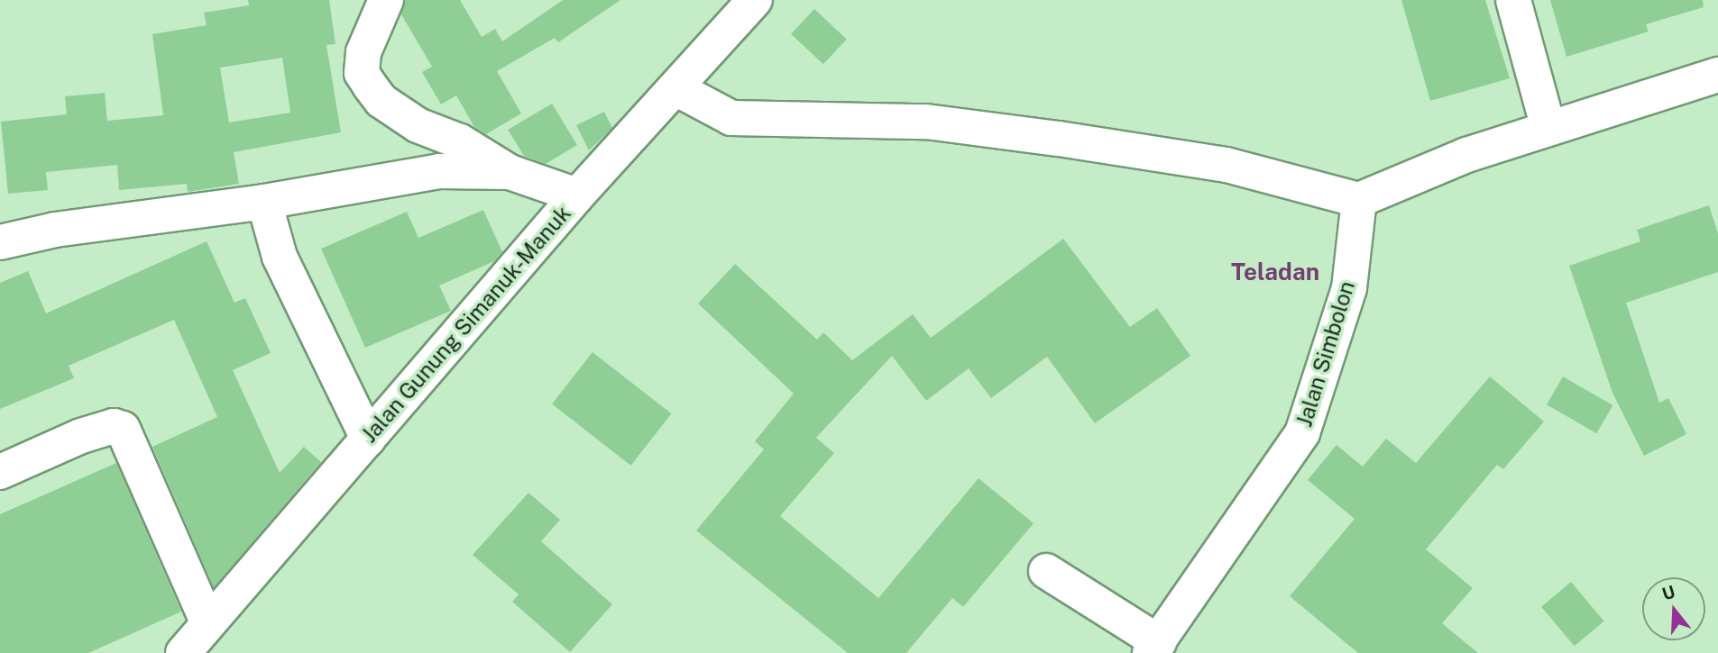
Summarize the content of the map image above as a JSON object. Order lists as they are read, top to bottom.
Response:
{
  "streets": {
    "street": ["Jalan Gunung Simanuk-Manuk", "Jalan Simbolon"]
  },
  "districts": ["Teladan"],
  "north": "top"
}
